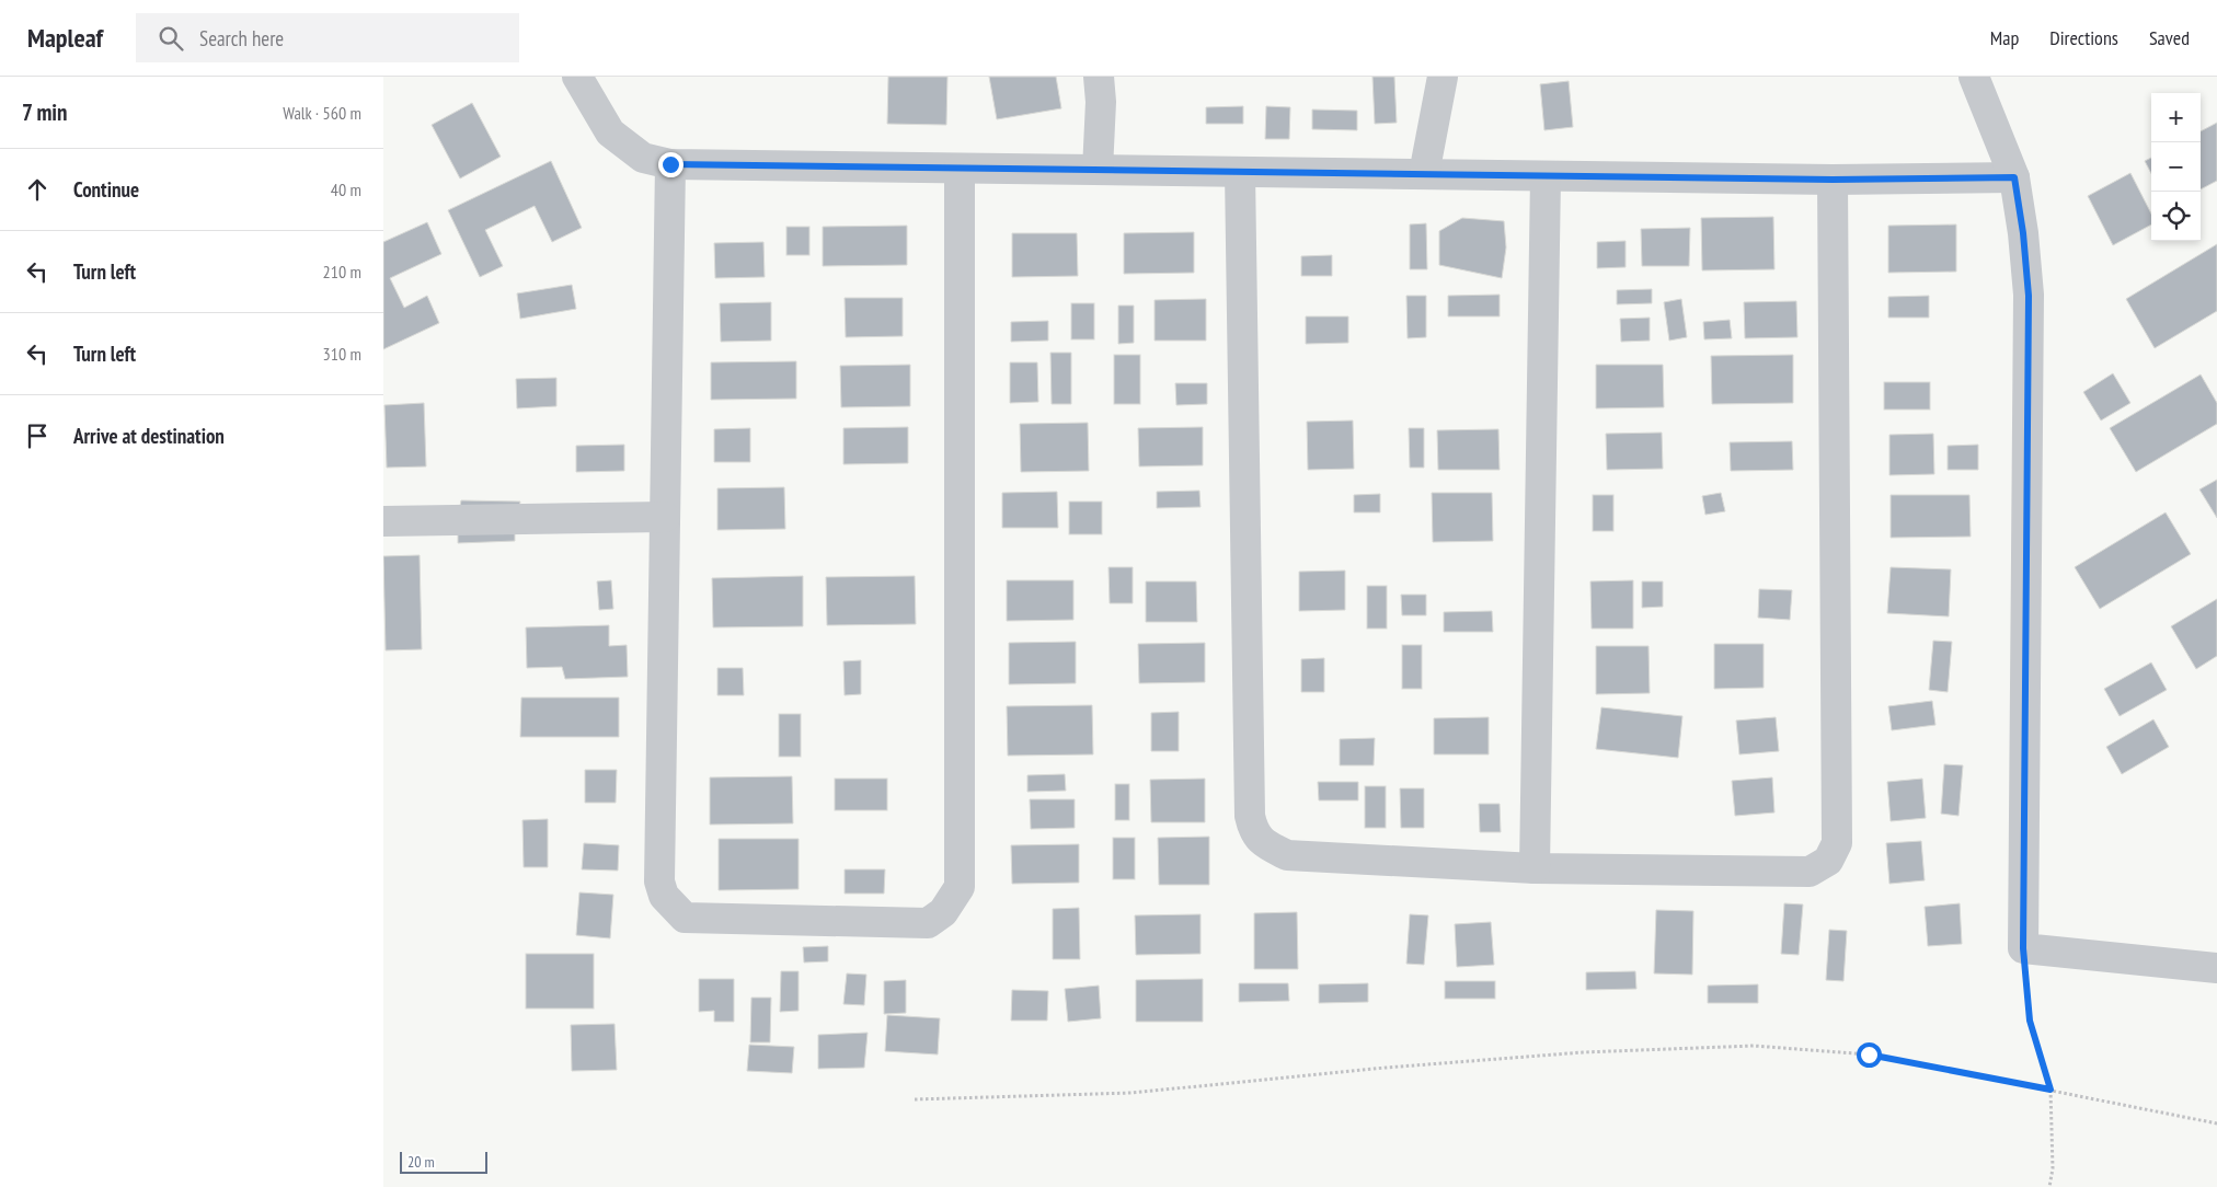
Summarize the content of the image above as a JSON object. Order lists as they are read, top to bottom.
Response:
{
  "scale_bar": "20 m",
  "page": {
    "header": "Mapleaf",
    "search": "Search here",
    "nav": ["Map", "Directions", "Saved"],
    "heading": ["7 min", "Walk · 560 m"],
    "map_buttons": ["+", "−"],
    "list": [
      ["Continue", "40 m"],
      ["Turn left", "210 m"],
      ["Turn left", "310 m"],
      "Arrive at destination"
    ],
    "scale": "20 m"
  }
}
